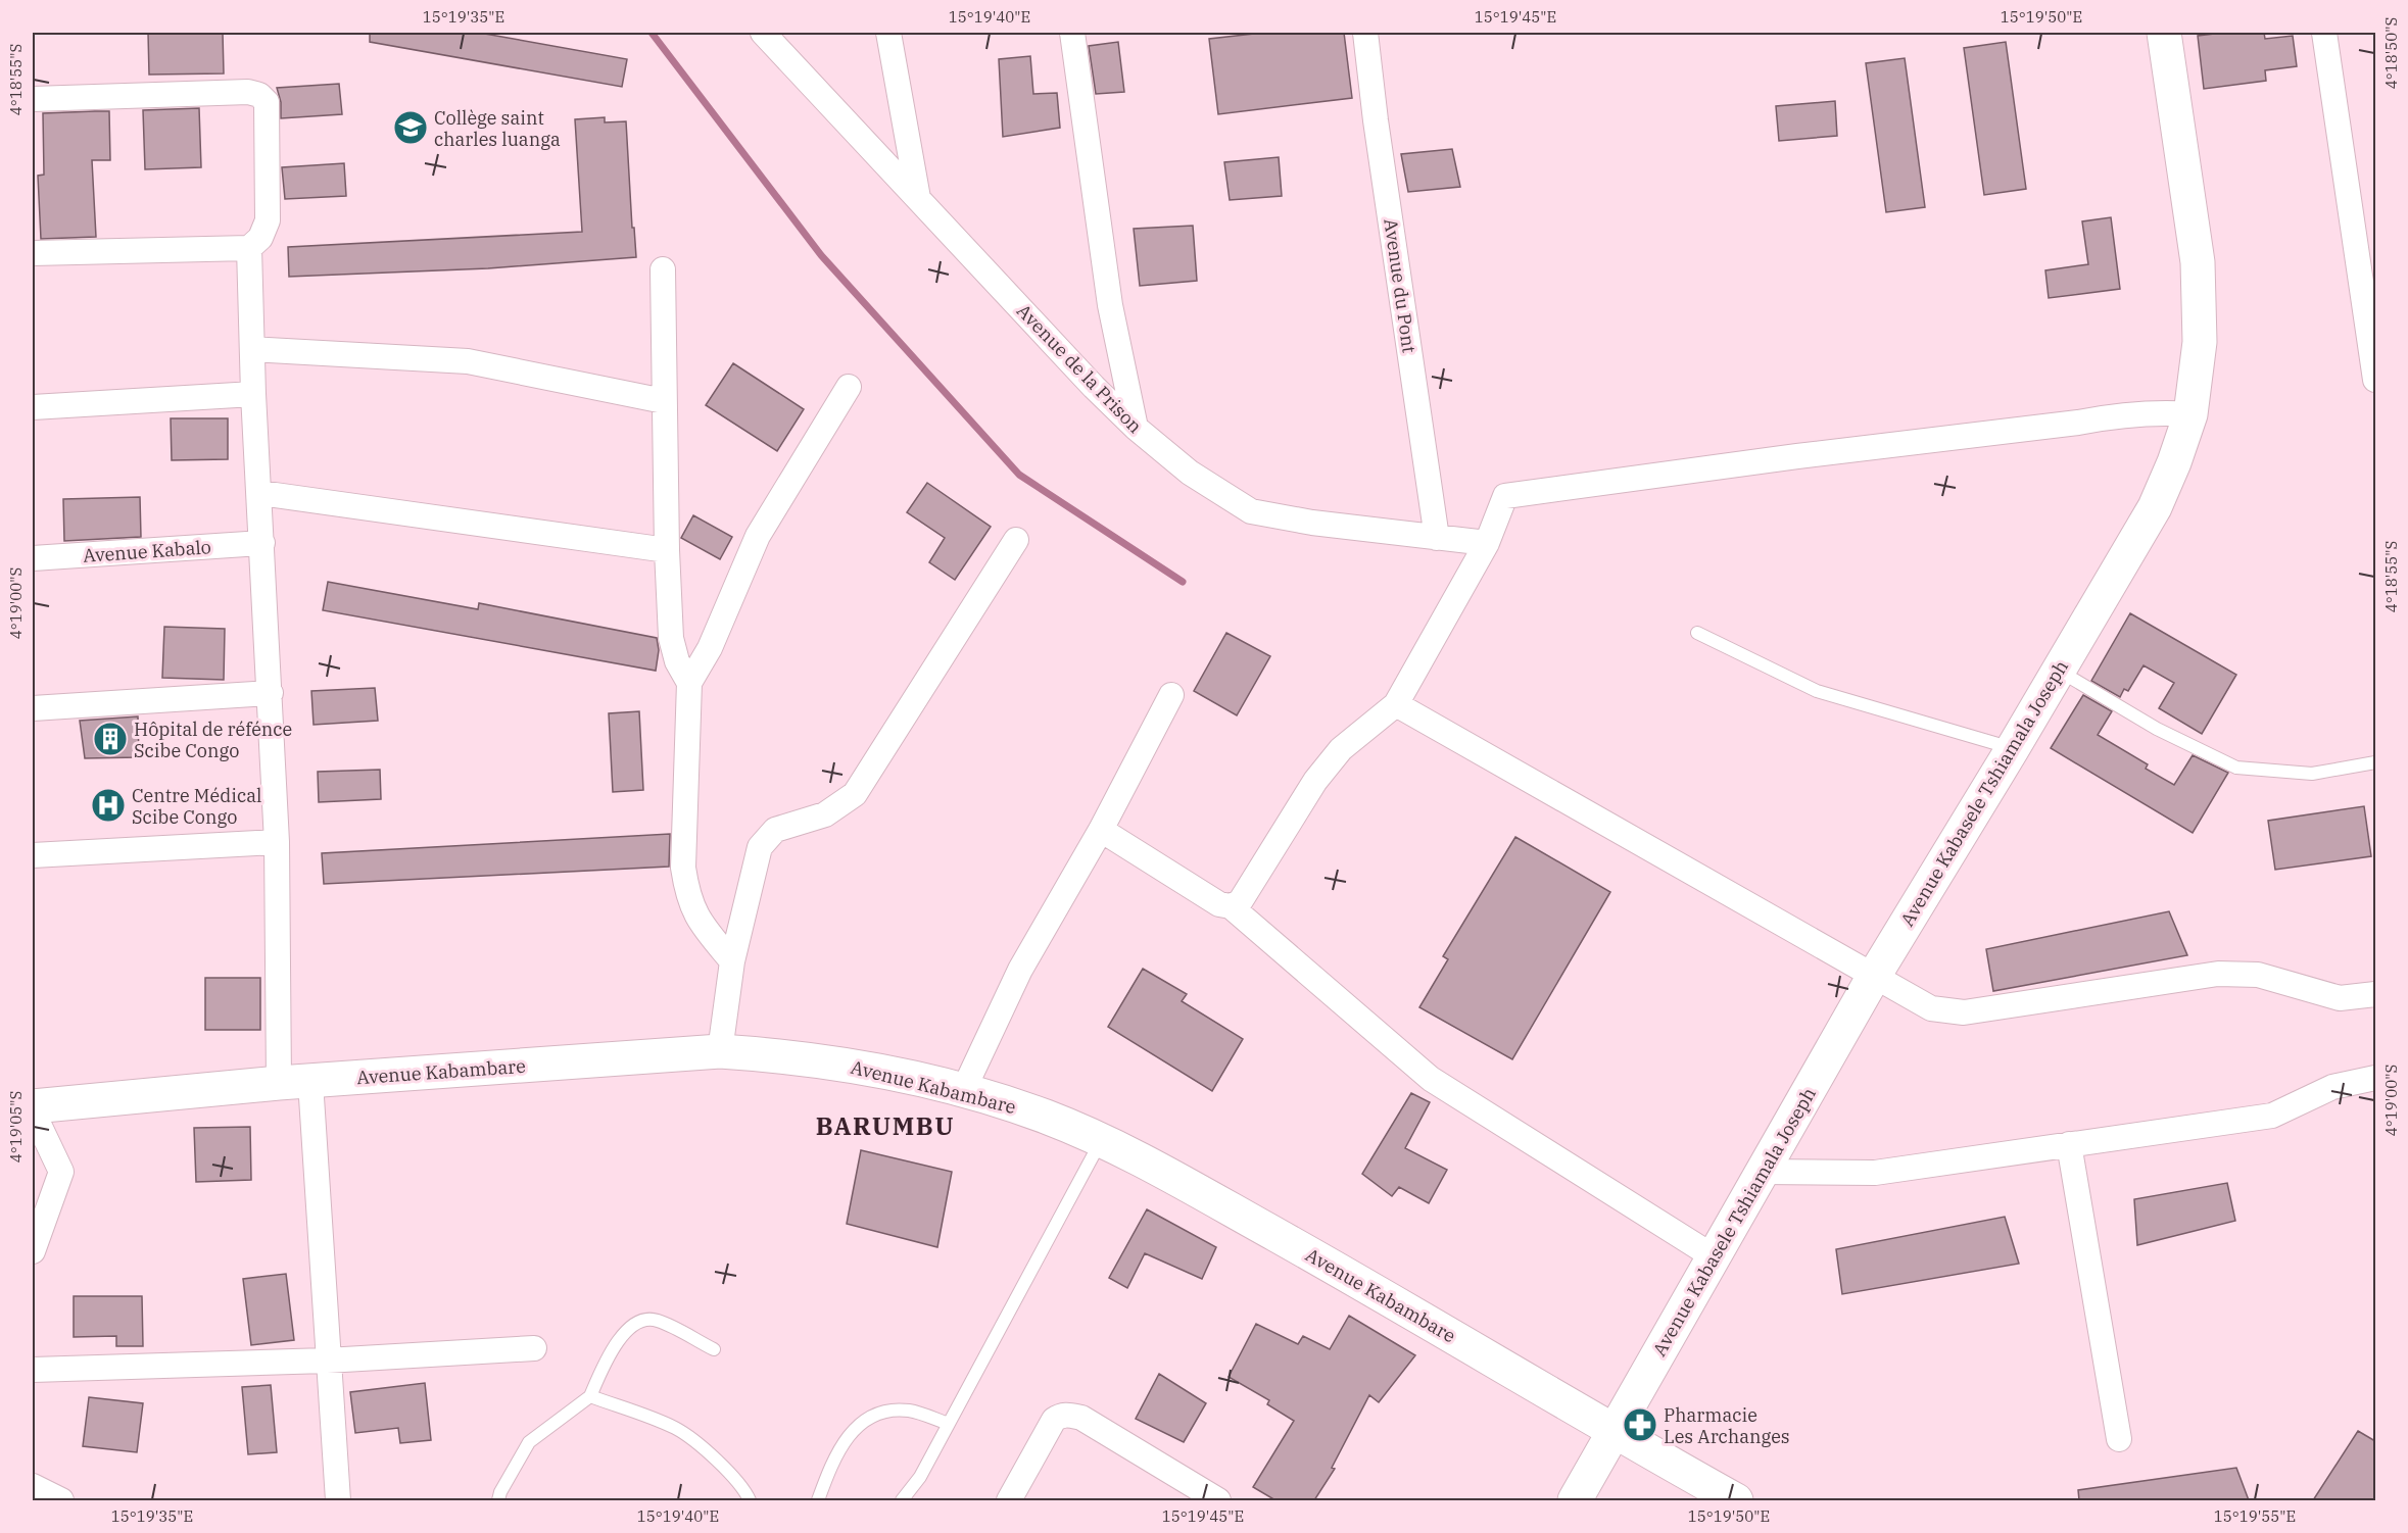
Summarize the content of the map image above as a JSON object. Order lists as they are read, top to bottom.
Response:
{
  "streets": {
    "main road": ["Avenue Kabasele Tshiamala Joseph", "Avenue Kabambare"],
    "street": ["Avenue du Pont", "Avenue de la Prison", "Avenue Kabalo"]
  },
  "crossings": [
    ["Avenue du Pont", "Avenue de la Prison"],
    ["Avenue Kabasele Tshiamala Joseph", "Avenue Kabambare"]
  ],
  "districts": ["BARUMBU"],
  "places": {
    "school or university": ["Collège saint charles luanga"],
    "building": ["Hôpital de réfénce Scibe Congo"],
    "hospital": ["Centre Médical Scibe Congo"],
    "pharmacy": ["Pharmacie Les Archanges"]
  },
  "coordinates": [
    "15°19'35\"E",
    "15°19'40\"E",
    "15°19'45\"E",
    "15°19'50\"E",
    "4°18'50\"S",
    "4°18'55\"S",
    "4°19'00\"S",
    "4°19'05\"S",
    "15°19'55\"E"
  ]
}
